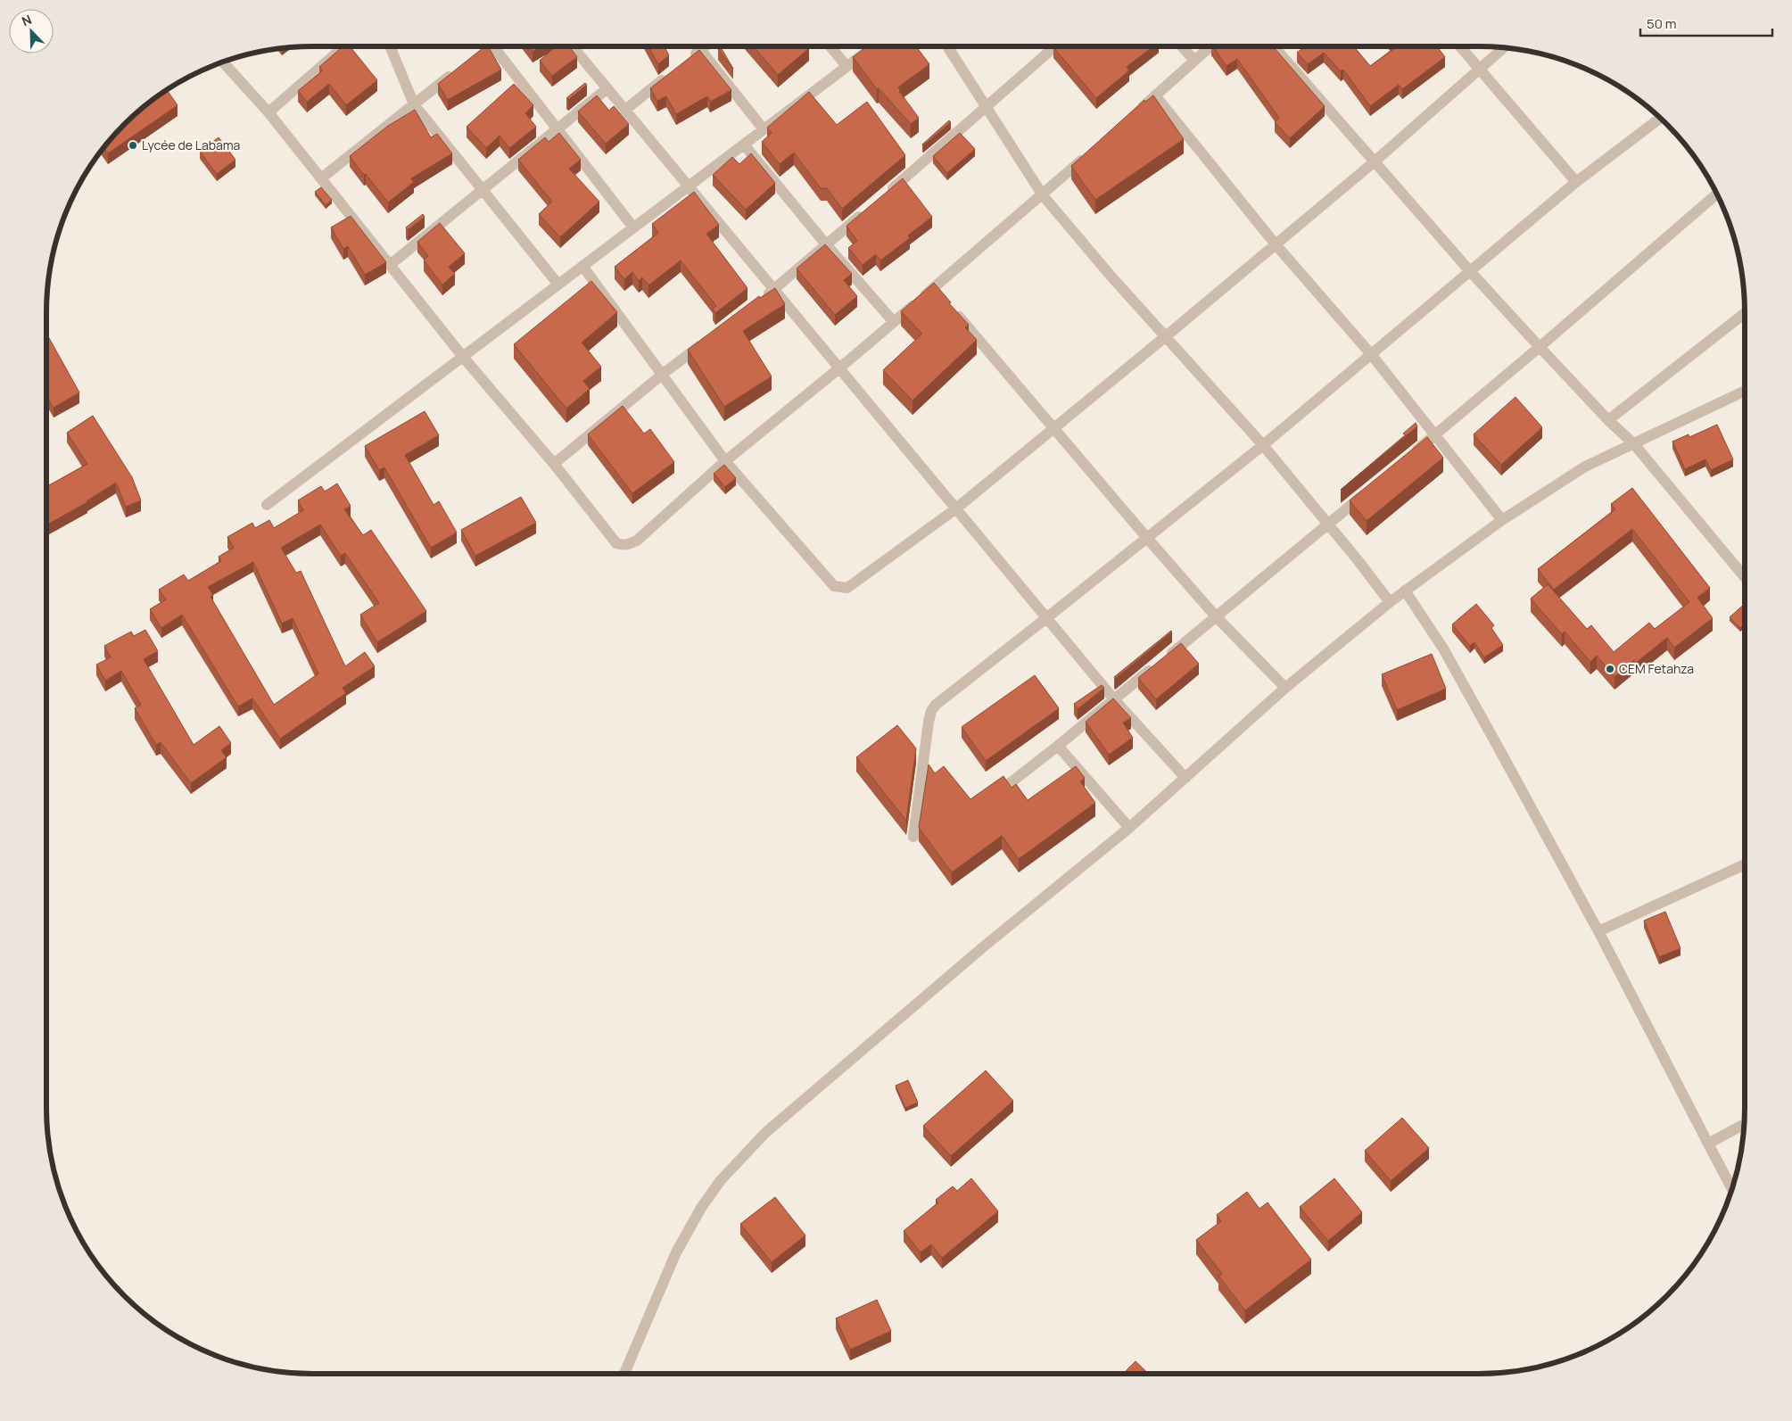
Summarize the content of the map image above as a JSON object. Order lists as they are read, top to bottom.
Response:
{
  "places": ["Lycée de Labama", "CEM Fetahza"],
  "scale_bar": "50 m",
  "north": "top left"
}
